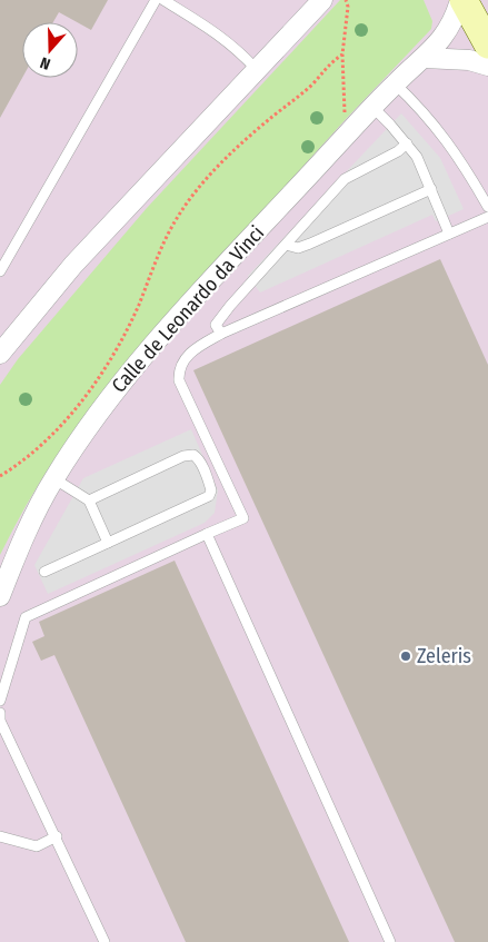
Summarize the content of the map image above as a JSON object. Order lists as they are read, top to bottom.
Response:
{
  "streets": {
    "street": ["Calle de Leonardo da Vinci"]
  },
  "places": ["Zeleris"],
  "north": "bottom"
}
